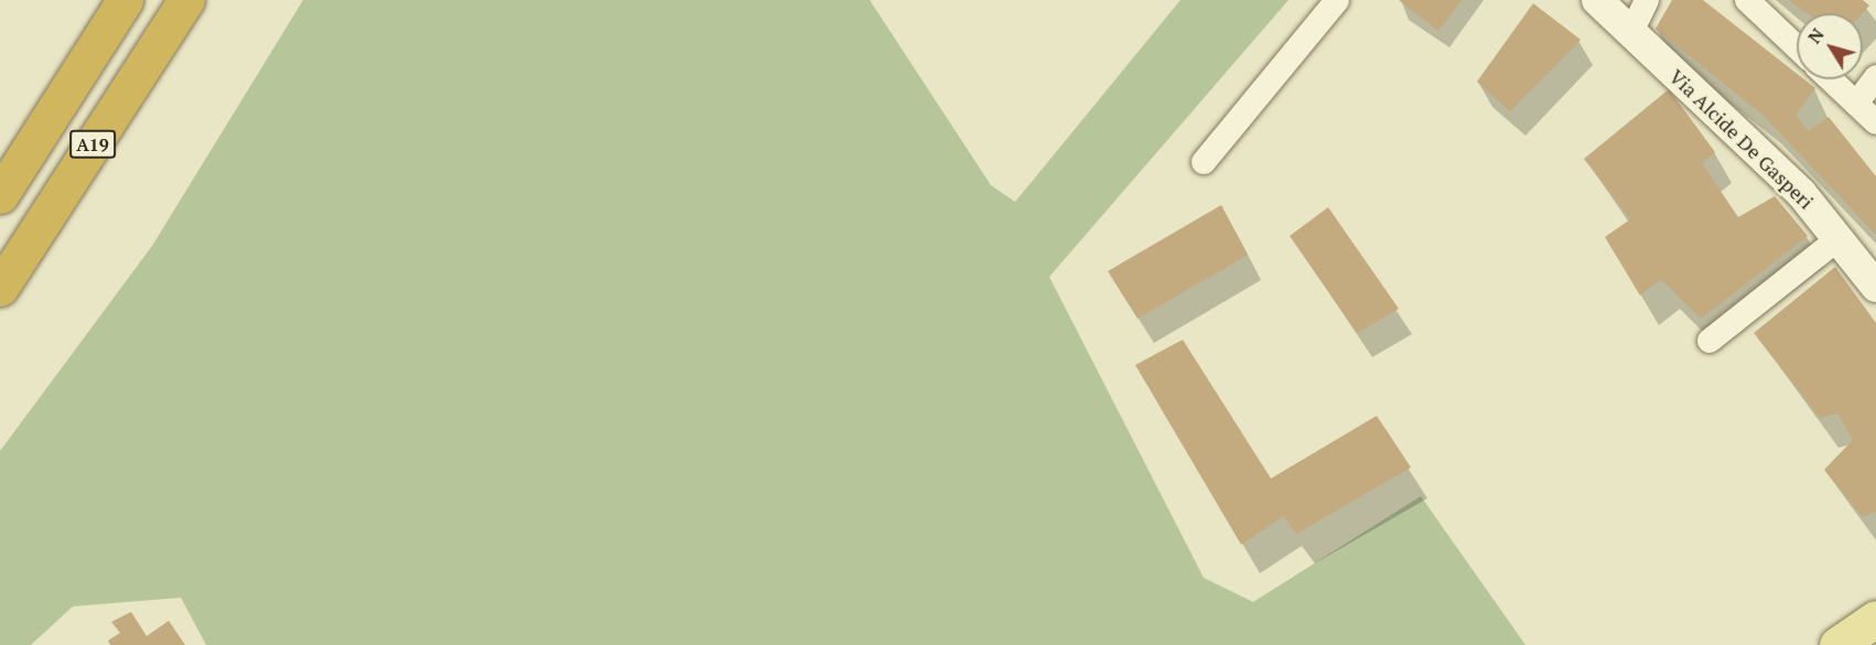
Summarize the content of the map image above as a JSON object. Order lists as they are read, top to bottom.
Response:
{
  "streets": {
    "highway": ["A19"],
    "street": ["Via Alcide De Gasperi"]
  },
  "north": "top left"
}
